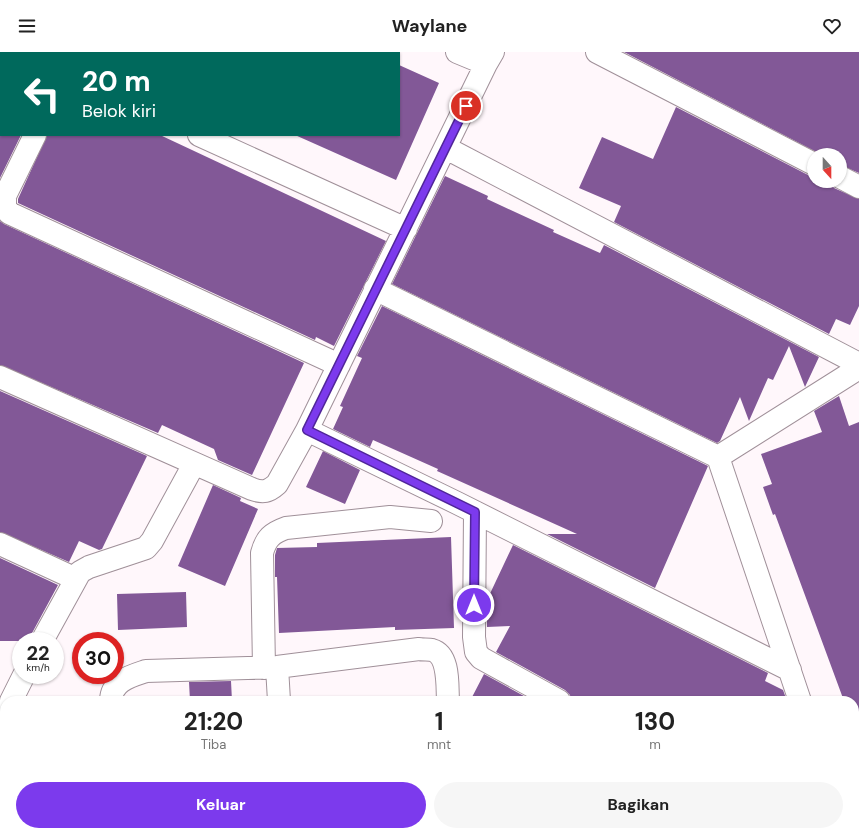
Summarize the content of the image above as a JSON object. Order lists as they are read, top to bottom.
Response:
{
  "north": "bottom",
  "page": {
    "header": "Waylane",
    "turn": ["20 m", "Belok kiri"],
    "speed": "22 km/h",
    "limit": "30",
    "eta": [
      "21:20",
      "Tiba",
      "1",
      "mnt",
      "130",
      "m"
    ],
    "buttons": ["Keluar", "Bagikan"]
  }
}
